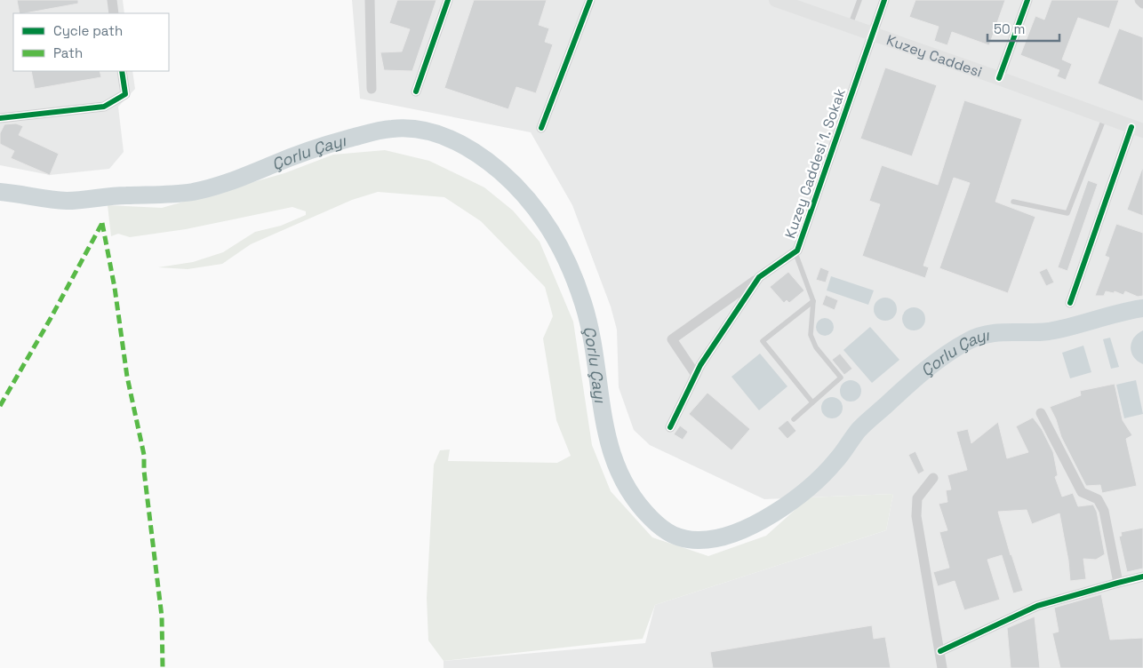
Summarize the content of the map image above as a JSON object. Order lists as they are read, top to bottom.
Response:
{
  "streets": {
    "street": ["Kuzey Caddesi", "Kuzey Caddesi 1. Sokak"]
  },
  "crossings": [
    ["Kuzey Caddesi", "Kuzey Caddesi 1. Sokak"]
  ],
  "water": ["Çorlu Çayı"],
  "legend": ["Cycle path", "Path"],
  "scale_bar": "50 m"
}
